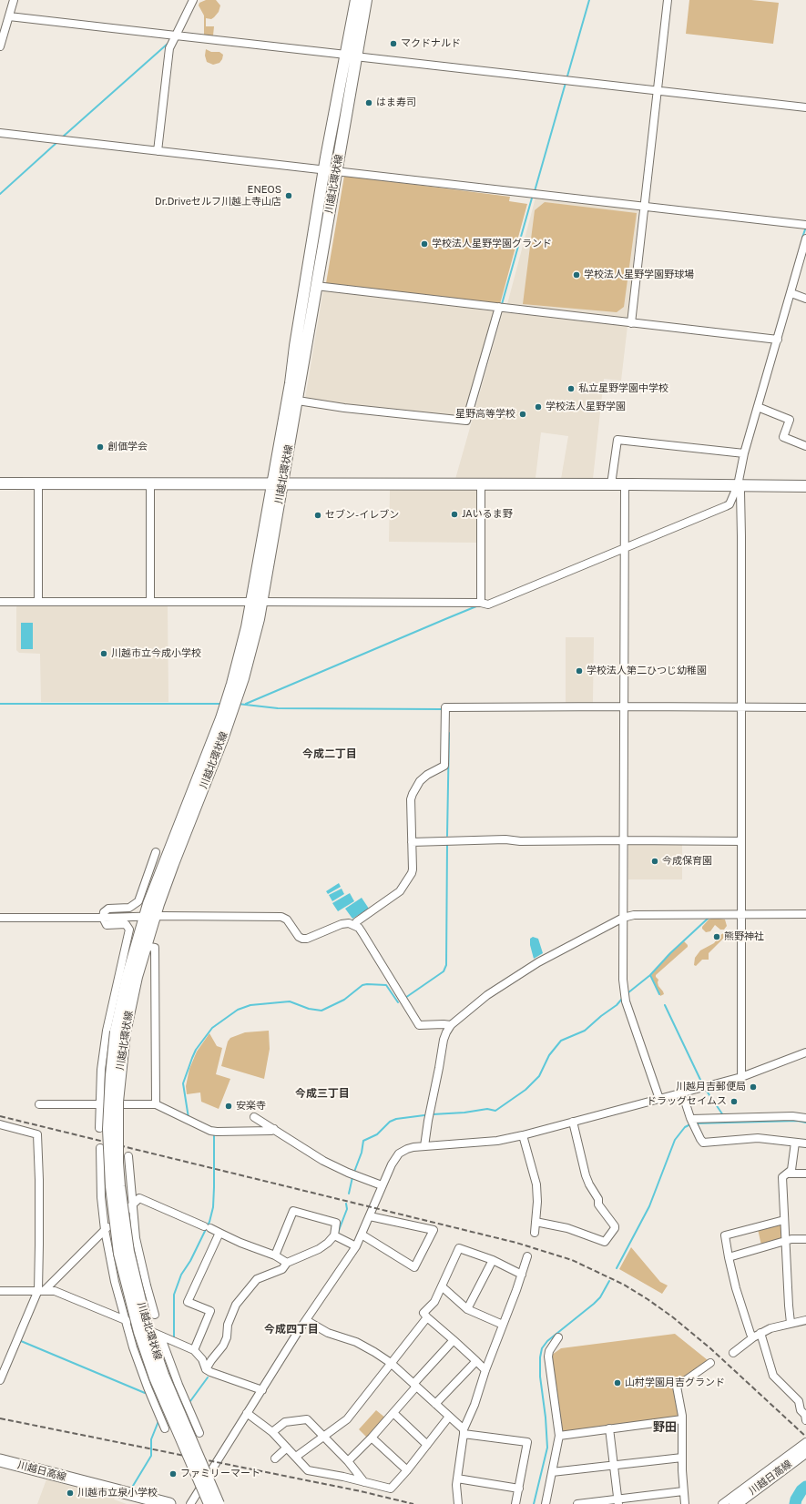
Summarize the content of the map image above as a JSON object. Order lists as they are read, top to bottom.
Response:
{
  "streets": {
    "main road": ["川越北環状線", "川越日高線"]
  },
  "districts": [
    "今成二丁目",
    "今成三丁目",
    "今成四丁目",
    "野田"
  ],
  "places": [
    "マクドナルド",
    "はま寿司",
    "ENEOS Dr.Driveセルフ川越上寺山店",
    "学校法人星野学園グランド",
    "学校法人星野学園野球場",
    "私立星野学園中学校",
    "学校法人星野学園",
    "星野高等学校",
    "創価学会",
    "JAいるま野",
    "セブン-イレブン",
    "川越市立今成小学校",
    "学校法人第二ひつじ幼稚園",
    "今成保育園",
    "熊野神社",
    "川越月吉郵便局",
    "ドラッグセイムス",
    "安楽寺",
    "山村学園月吉グランド",
    "ファミリーマート",
    "川越市立泉小学校"
  ]
}
